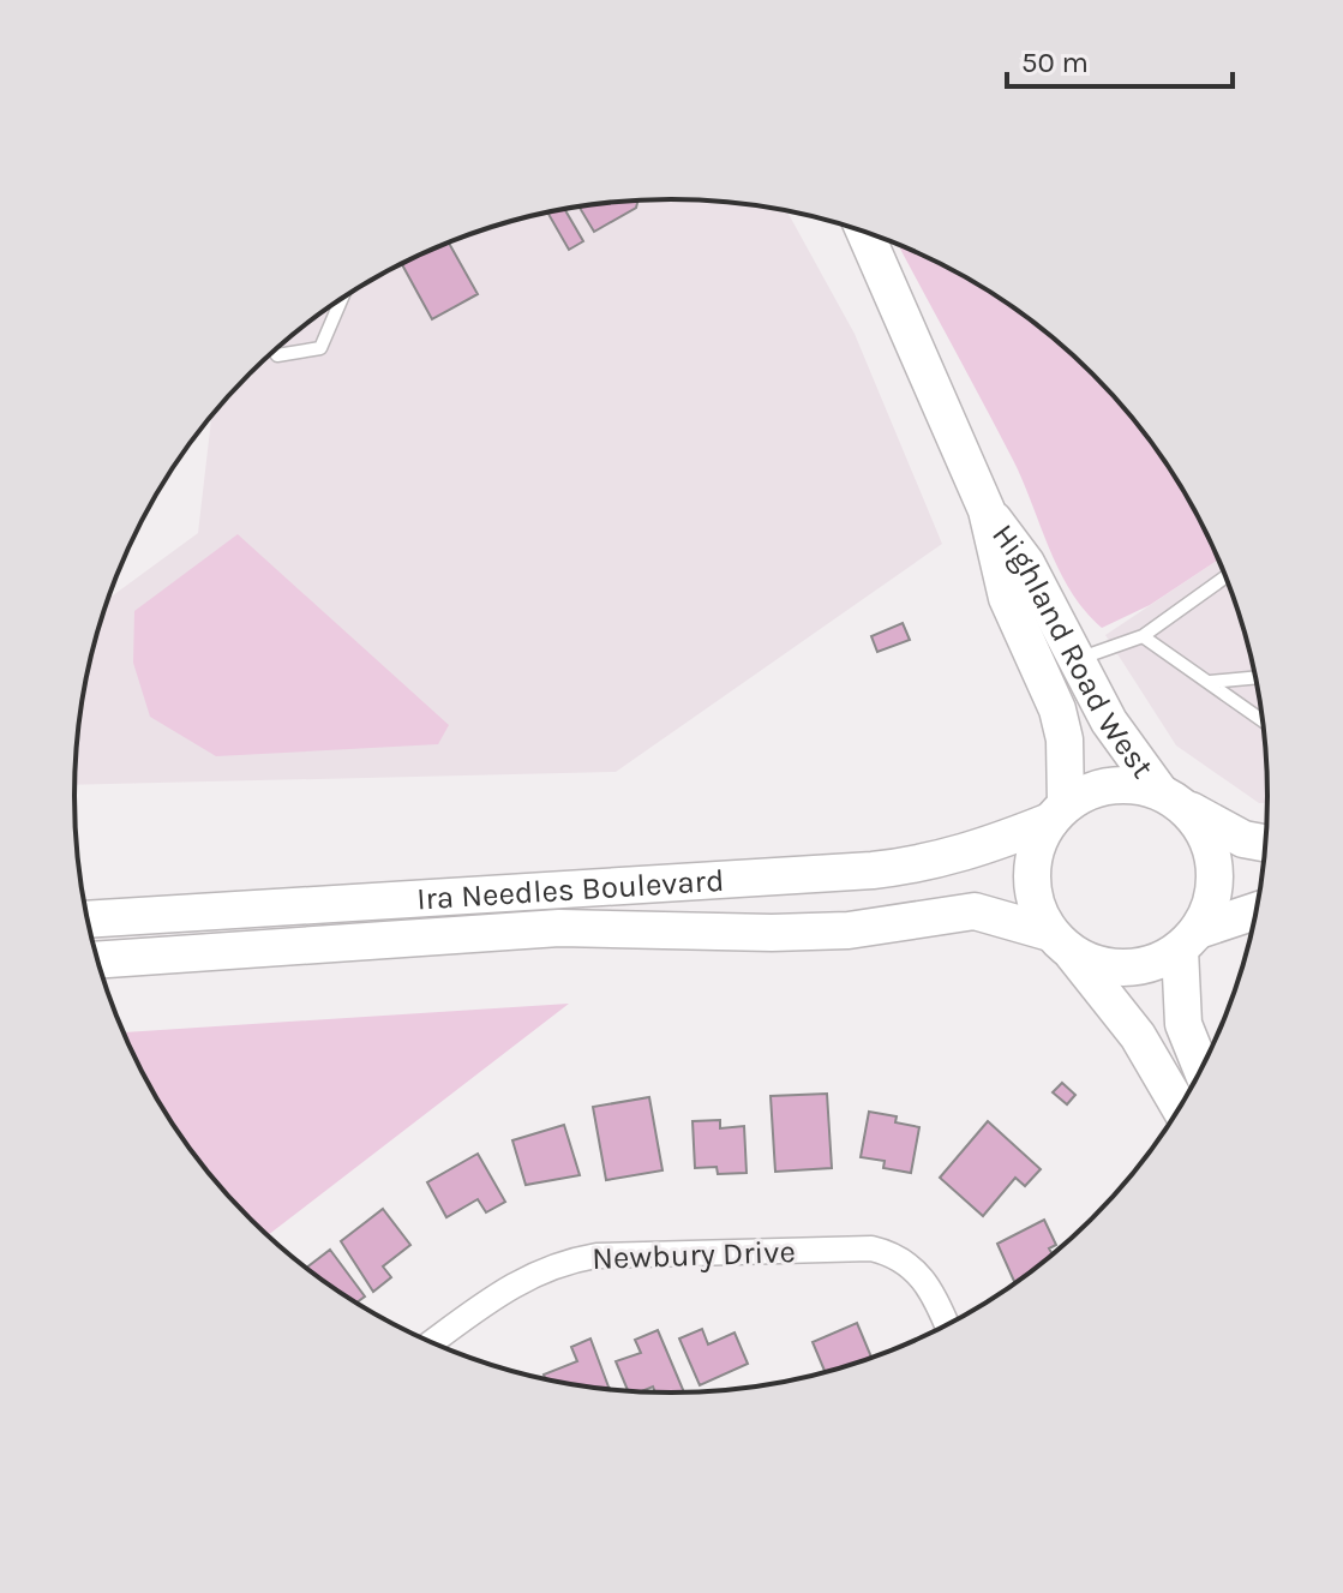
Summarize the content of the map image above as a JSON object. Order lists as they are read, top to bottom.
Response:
{
  "streets": {
    "main road": ["Highland Road West", "Ira Needles Boulevard"],
    "street": ["Newbury Drive"]
  },
  "crossings": [
    ["Highland Road West", "Ira Needles Boulevard"]
  ],
  "scale_bar": "50 m"
}
